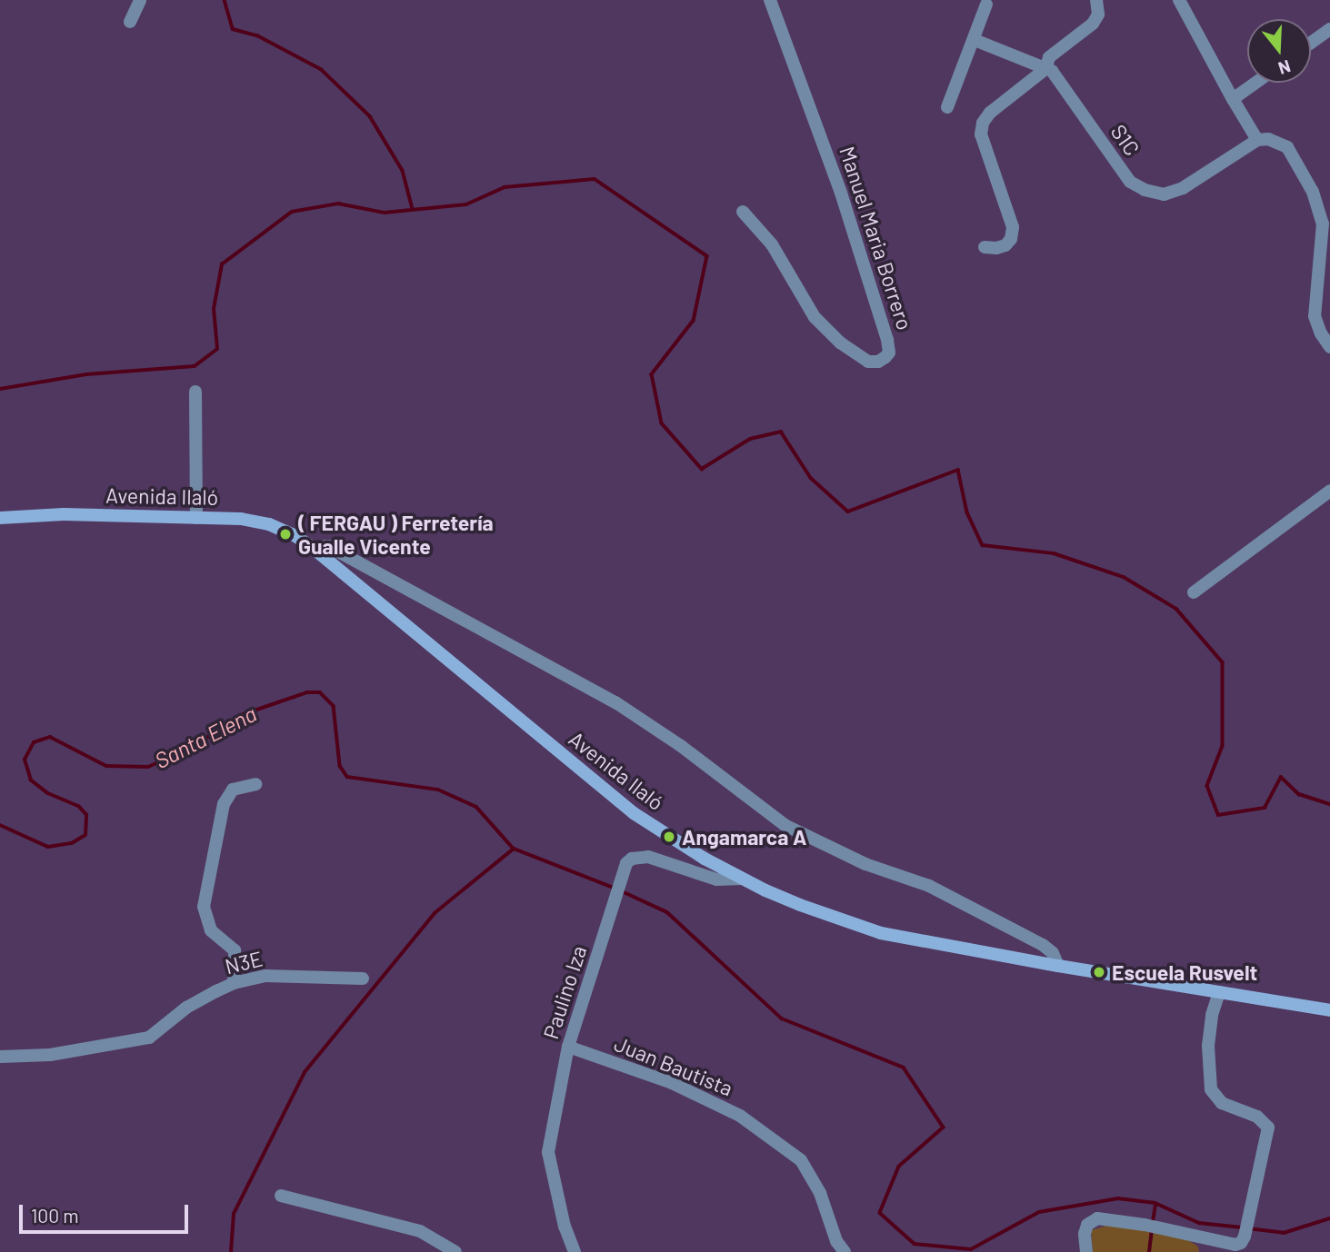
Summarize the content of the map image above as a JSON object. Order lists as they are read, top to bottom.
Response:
{
  "streets": {
    "main road": ["Avenida Ilaló"],
    "street": [
      "S1C",
      "Manuel Maria Borrero",
      "N3E",
      "Paulino Iza",
      "Juan Bautista"
    ]
  },
  "crossings": [
    ["Avenida Ilaló", "Paulino Iza"],
    ["Paulino Iza", "Juan Bautista"]
  ],
  "water": ["Santa Elena"],
  "places": ["( FERGAU ) Ferretería Gualle Vicente", "Angamarca A", "Escuela Rusvelt"],
  "scale_bar": "100 m",
  "north": "bottom"
}
